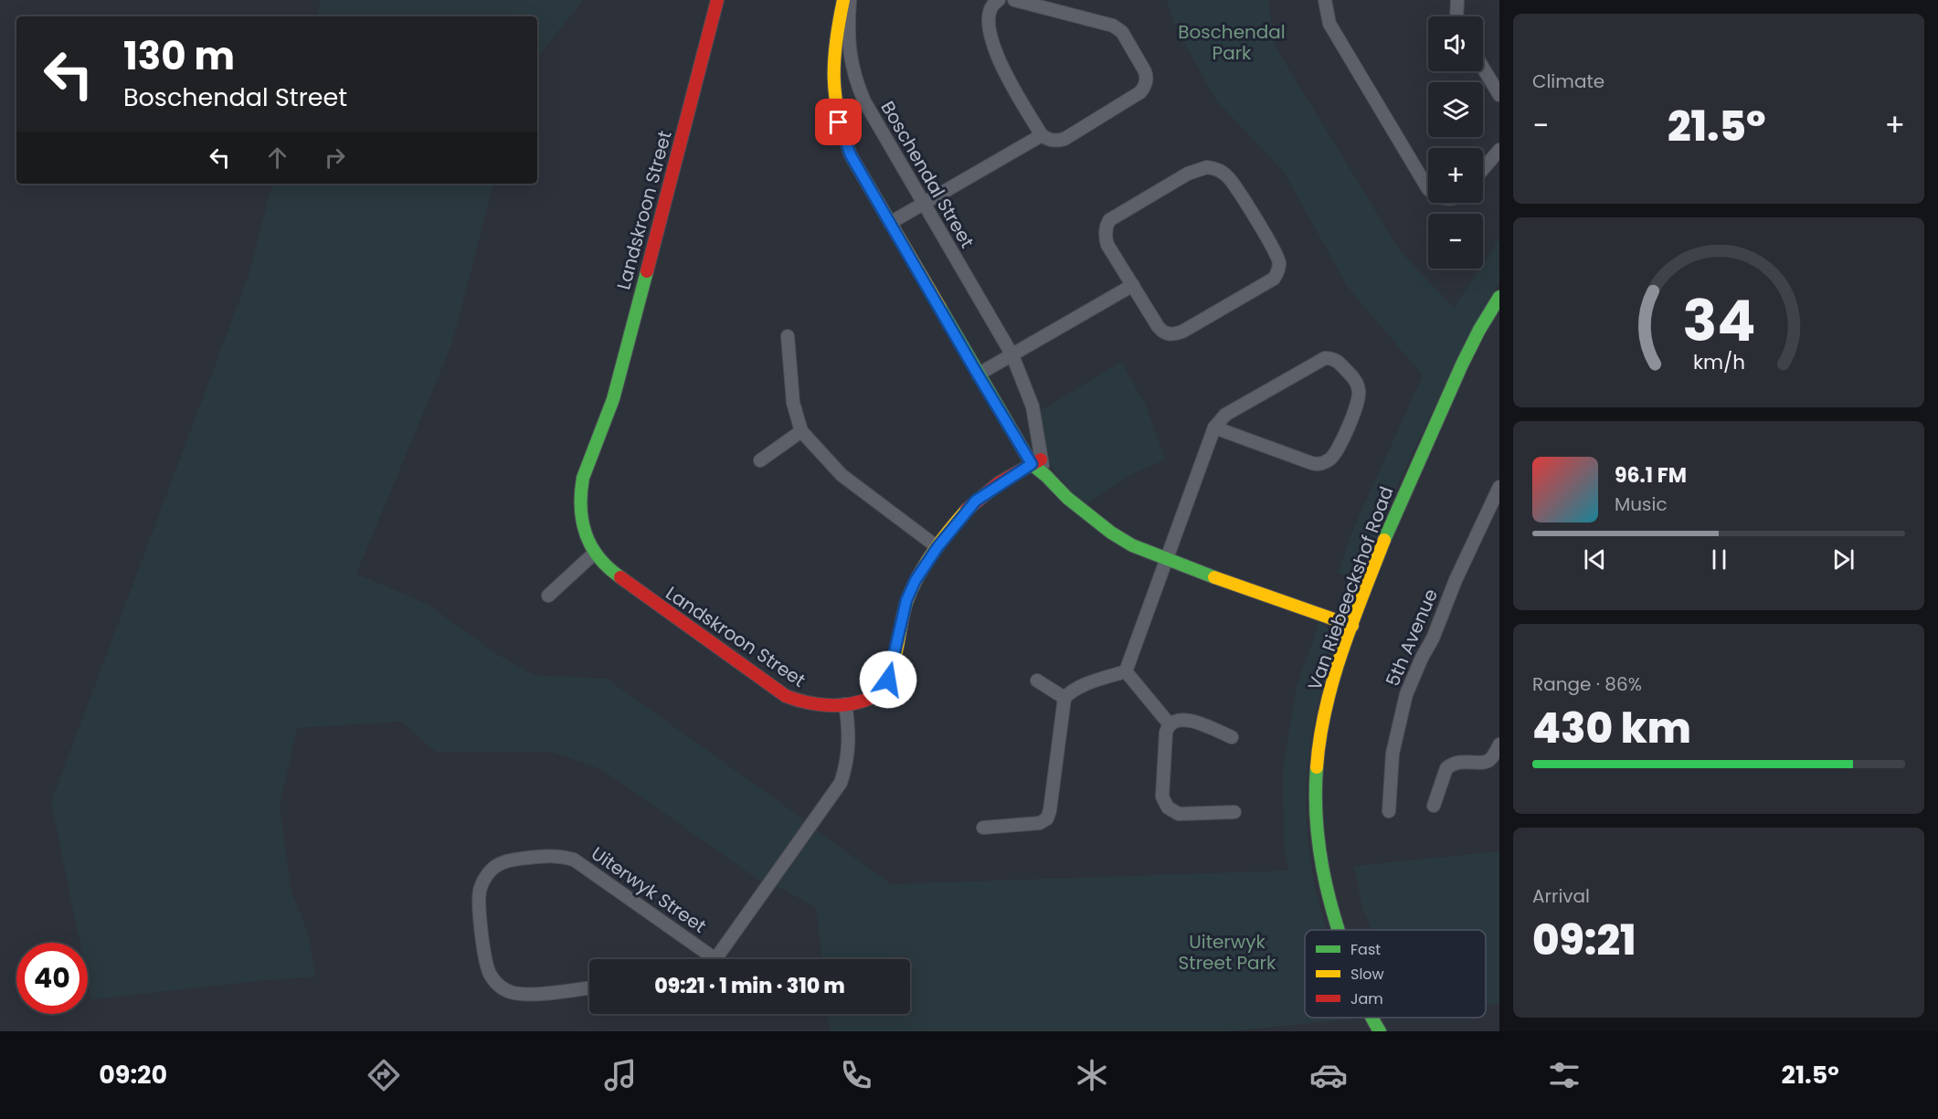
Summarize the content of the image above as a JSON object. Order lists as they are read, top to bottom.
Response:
{
  "streets": {
    "street": [
      "Boschendal Street",
      "Landskroon Street",
      "Van Riebeeckshof Road",
      "5th Avenue",
      "Uiterwyk Street"
    ]
  },
  "crossings": [
    ["Boschendal Street", "Landskroon Street"],
    ["Boschendal Street", "Van Riebeeckshof Road"]
  ],
  "parks": ["Boschendal Park", "Uiterwyk Street Park"],
  "legend": ["Fast", "Slow", "Jam"],
  "page": {
    "tile": [
      "Climate",
      ["Range · 86%", "430 km"],
      ["Arrival", "09:21"]
    ],
    "map_buttons": ["+", "−"],
    "turn": ["130 m", "Boschendal Street"],
    "heat": ["−", "21.5°", "+"],
    "song": ["96.1 FM", "Music"],
    "limit": "40",
    "trip": "09:21 · 1 min · 310 m",
    "tabs": ["09:20", "21.5°"],
    "gauge": ["34", "km/h"]
  }
}
